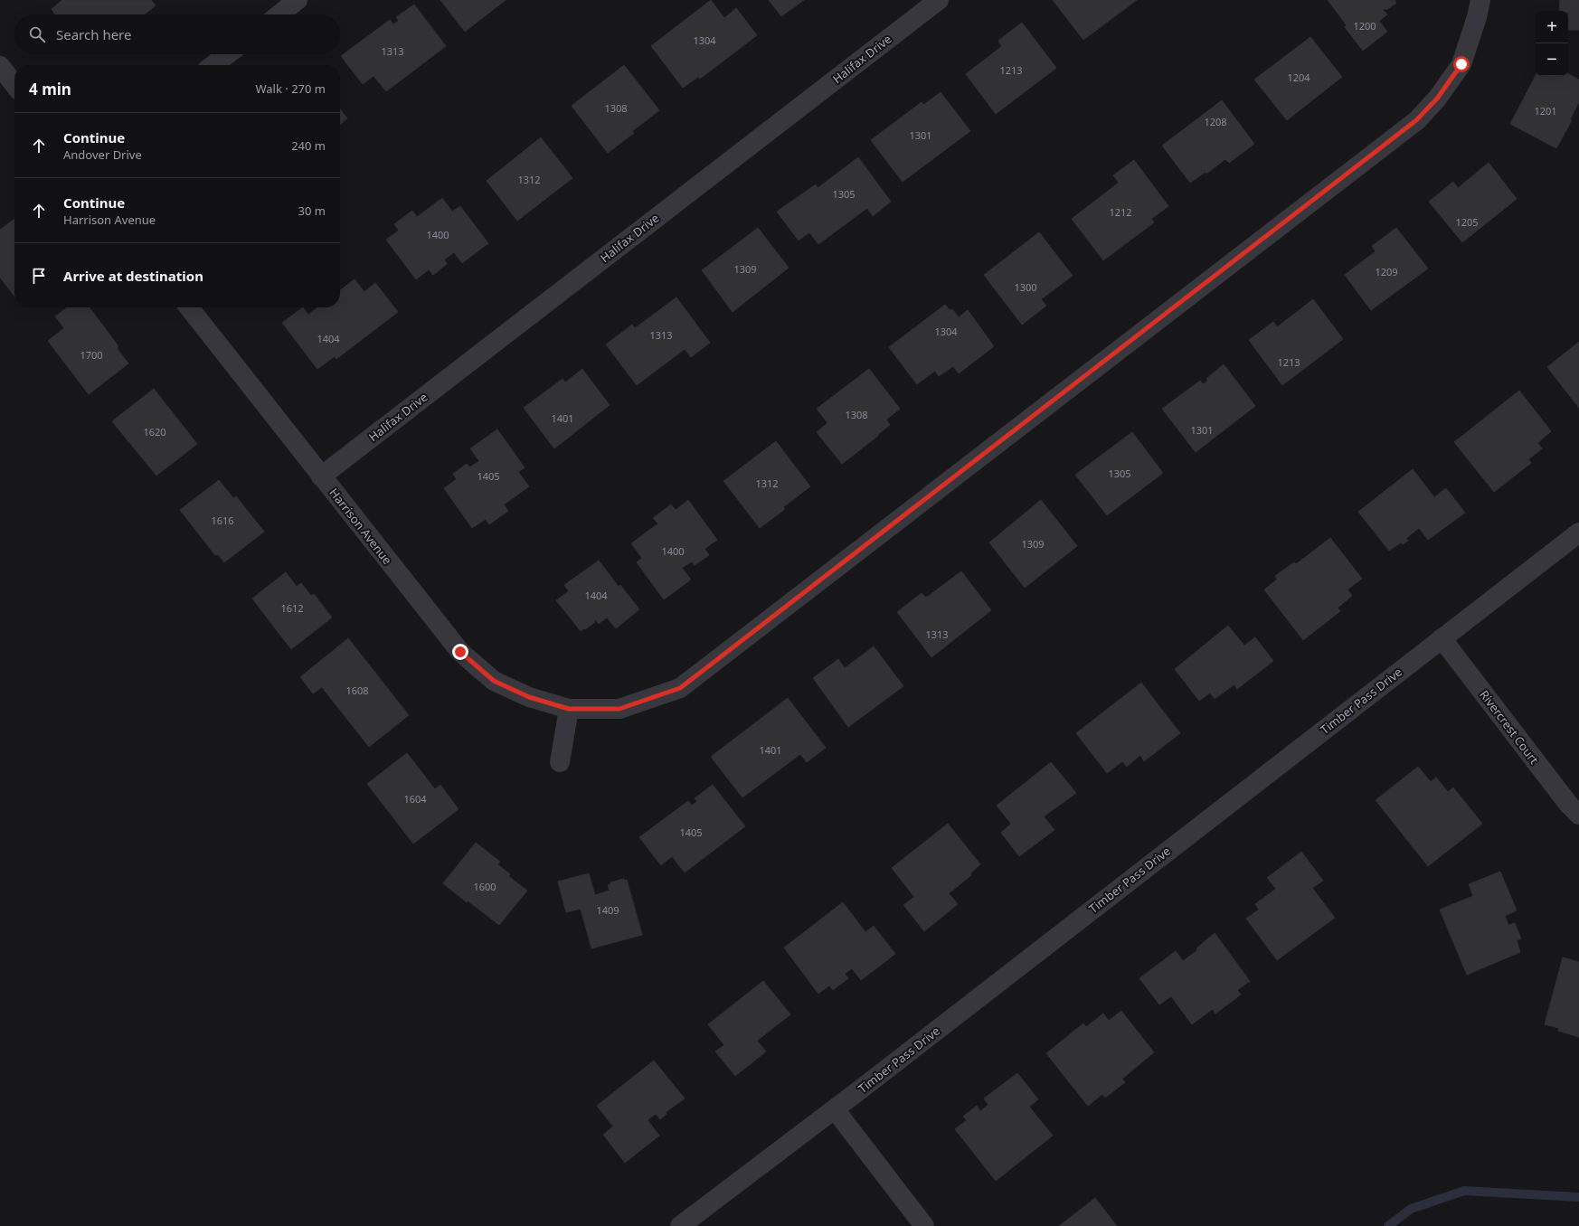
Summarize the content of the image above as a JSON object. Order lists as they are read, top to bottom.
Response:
{
  "streets": {
    "street": [
      "Halifax Drive",
      "Harrison Avenue",
      "Timber Pass Drive",
      "Rivercrest Court"
    ]
  },
  "crossings": [
    ["Halifax Drive", "Harrison Avenue"],
    ["Timber Pass Drive", "Rivercrest Court"]
  ],
  "house_numbers": [
    "1200",
    "1304",
    "1313",
    "1213",
    "1204",
    "1308",
    "1201",
    "1208",
    "1301",
    "1312",
    "1305",
    "1212",
    "1205",
    "1400",
    "1309",
    "1209",
    "1300",
    "1304",
    "1313",
    "1404",
    "1700",
    "1213",
    "1308",
    "1401",
    "1301",
    "1620",
    "1305",
    "1405",
    "1312",
    "1616",
    "1309",
    "1400",
    "1404",
    "1612",
    "1313",
    "1608",
    "1401",
    "1604",
    "1405",
    "1600",
    "1409"
  ],
  "page": {
    "map_buttons": ["+", "−"],
    "search": "Search here",
    "heading": ["4 min", "Walk · 270 m"],
    "list": [
      ["Continue", "Andover Drive", "240 m"],
      ["Continue", "Harrison Avenue", "30 m"],
      "Arrive at destination"
    ]
  }
}
